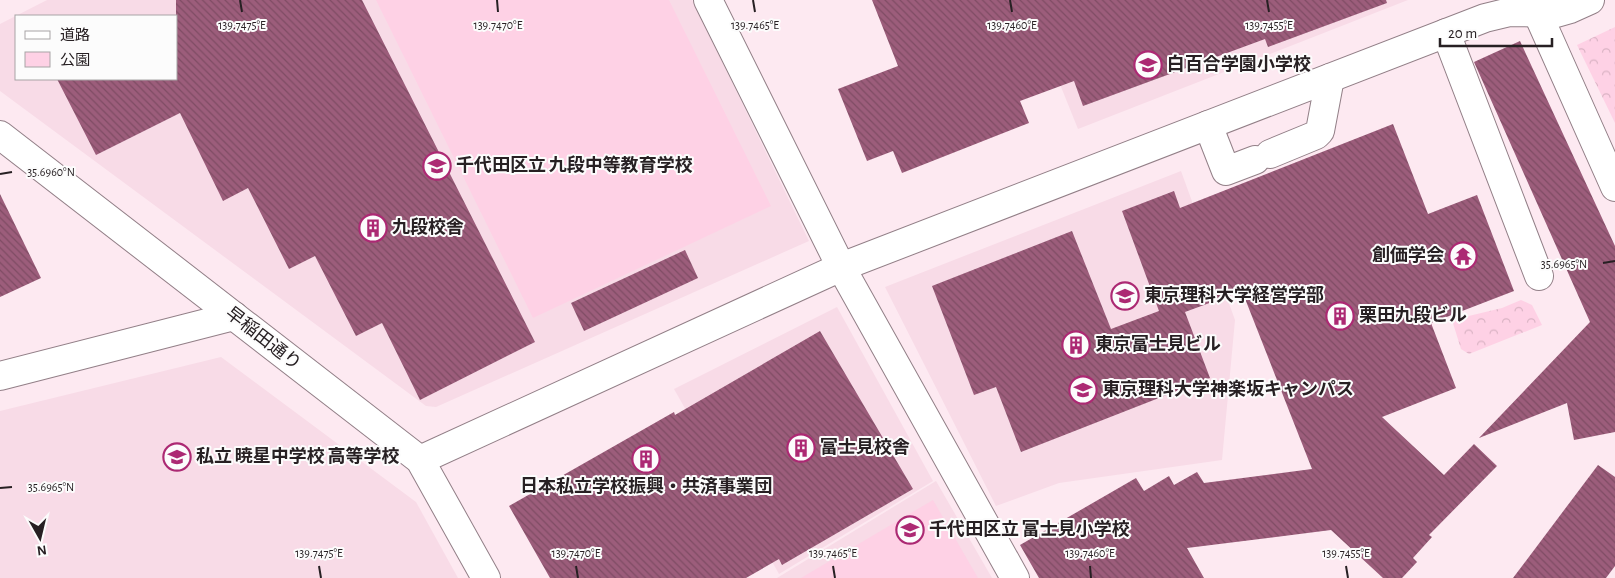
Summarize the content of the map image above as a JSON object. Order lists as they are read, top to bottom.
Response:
{
  "streets": {
    "street": ["早稲田通り"]
  },
  "places": {
    "school or university": [
      "白百合学園小学校",
      "千代田区立 九段中等教育学校",
      "東京理科大学経営学部",
      "東京理科大学神楽坂キャンパス",
      "私立 暁星中学校 高等学校",
      "千代田区立 富士見小学校"
    ],
    "building": [
      "九段校舎",
      "栗田九段ビル",
      "東京富士見ビル",
      "富士見校舎",
      "日本私立学校振興・共済事業団"
    ],
    "temple": ["創価学会"]
  },
  "legend": ["道路", "公園"],
  "scale_bar": "20 m",
  "north": "bottom",
  "coordinates": [
    "139.7475°E",
    "139.7470°E",
    "139.7465°E",
    "139.7460°E",
    "139.7455°E",
    "35.6960°N",
    "35.6965°N"
  ]
}
